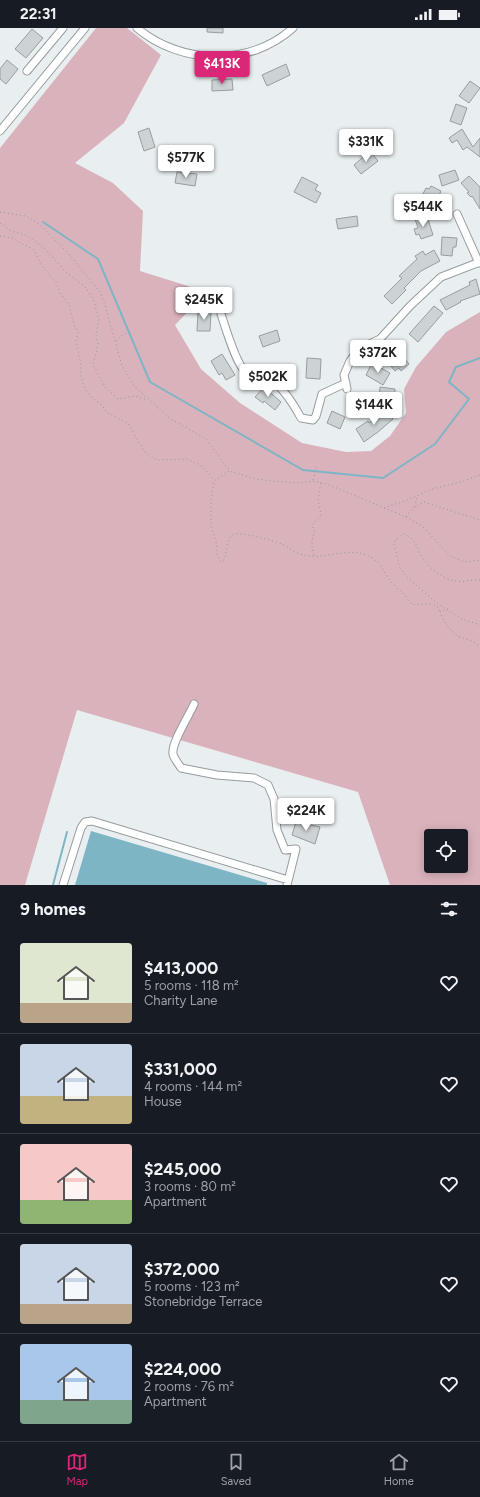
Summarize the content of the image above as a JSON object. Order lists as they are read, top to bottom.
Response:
{
  "page": {
    "status": "22:31",
    "price": [
      "$413K",
      "$331K",
      "$577K",
      "$544K",
      "$245K",
      "$372K",
      "$502K",
      "$144K",
      "$224K"
    ],
    "heading": "9 homes",
    "list": [
      {
        "name": "$413,000",
        "note": "5 rooms · 118 m² · Charity Lane"
      },
      {
        "name": "$331,000",
        "note": "4 rooms · 144 m² · House"
      },
      {
        "name": "$245,000",
        "note": "3 rooms · 80 m² · Apartment"
      },
      {
        "name": "$372,000",
        "note": "5 rooms · 123 m² · Stonebridge Terrace"
      },
      {
        "name": "$224,000",
        "note": "2 rooms · 76 m² · Apartment"
      }
    ],
    "tabs": ["Map", "Saved", "Home"]
  }
}
